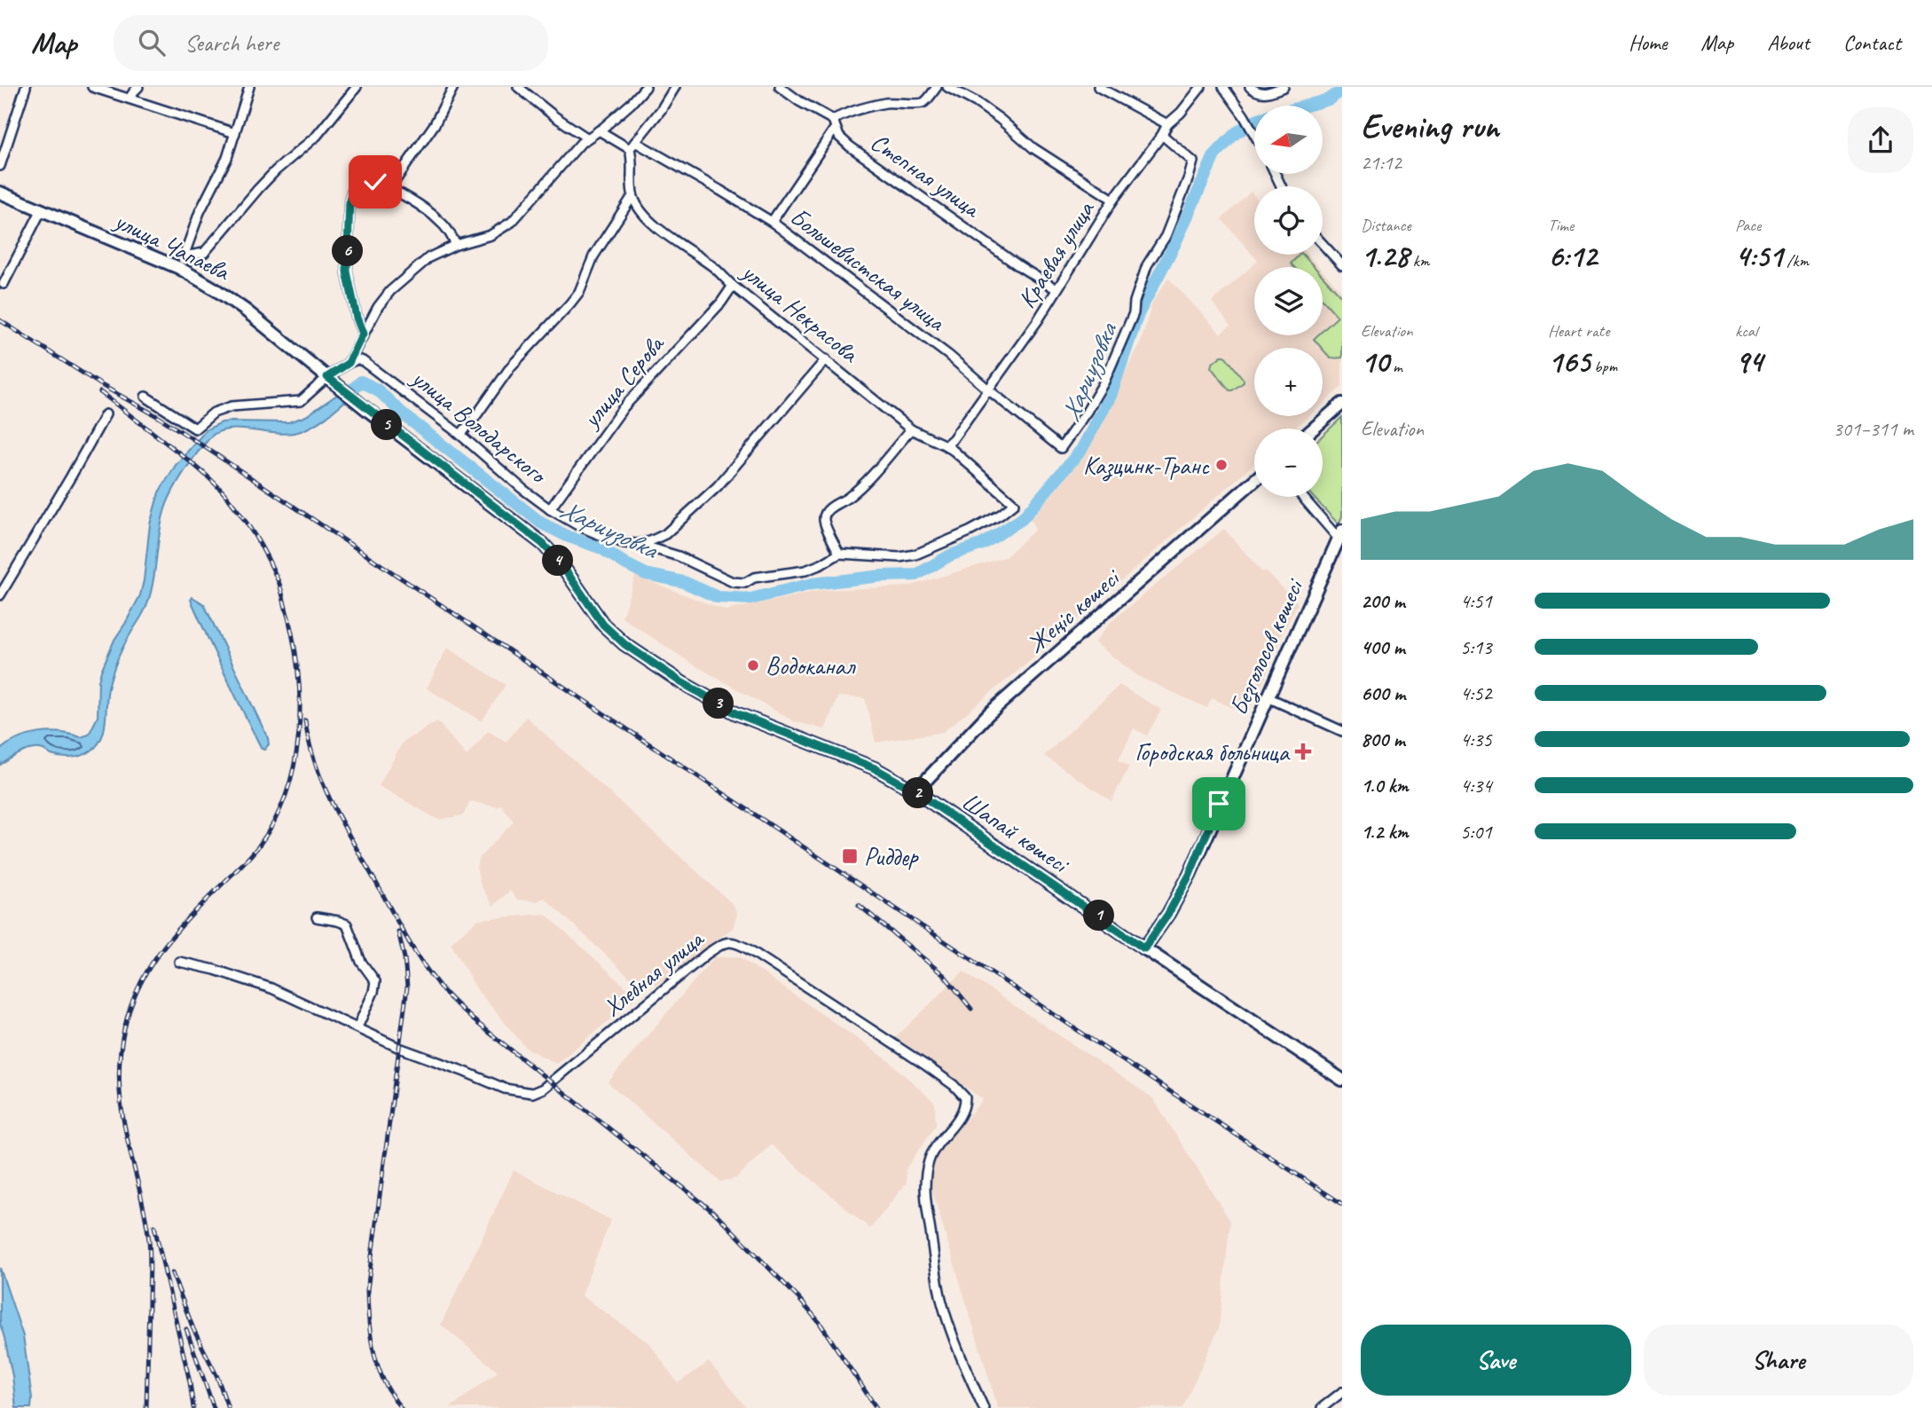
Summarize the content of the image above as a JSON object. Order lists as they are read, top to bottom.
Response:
{
  "streets": {
    "street": [
      "Степная улица",
      "улица Чапаева",
      "Краевая улица",
      "Большевистская улица",
      "улица Некрасова",
      "улица Серова",
      "улица Володарского",
      "Жеңіс көшесі",
      "Безголосов көшесі",
      "Шапай көшесі",
      "Хлебная улица"
    ]
  },
  "crossings": [
    ["Степная улица", "Краевая улица"],
    ["улица Чапаева", "Шапай көшесі"],
    ["Краевая улица", "Большевистская улица"],
    ["Краевая улица", "улица Некрасова"],
    ["улица Некрасова", "улица Серова"],
    ["улица Некрасова", "улица Володарского"],
    ["улица Серова", "улица Володарского"],
    ["Жеңіс көшесі", "Шапай көшесі"],
    ["Безголосов көшесі", "Шапай көшесі"]
  ],
  "water": ["Хариузовка"],
  "places": {
    "other": ["Казцинк-Транс", "Водоканал"],
    "health": ["Городская больница"],
    "transit": ["Риддер"]
  },
  "north": "left",
  "page": {
    "header": "Map",
    "search": "Search here",
    "nav": [
      "Home",
      "Map",
      "About",
      "Contact"
    ],
    "heading": ["Evening run", "21:12"],
    "map_buttons": ["+", "−"],
    "stats": [
      ["Distance", "1.28 km"],
      ["Time", "6:12"],
      ["Pace", "4:51 /km"],
      ["Elevation", "10 m"],
      ["Heart rate", "165 bpm"],
      ["kcal", "94"]
    ],
    "pins": [
      "6",
      "5",
      "4",
      "3",
      "2",
      "1"
    ],
    "chart": ["Elevation", "301–311 m"],
    "list": [
      {
        "name": "200 m",
        "note": "4:51"
      },
      {
        "name": "400 m",
        "note": "5:13"
      },
      {
        "name": "600 m",
        "note": "4:52"
      },
      {
        "name": "800 m",
        "note": "4:35"
      },
      {
        "name": "1.0 km",
        "note": "4:34"
      },
      {
        "name": "1.2 km",
        "note": "5:01"
      }
    ],
    "buttons": ["Save", "Share"]
  }
}
